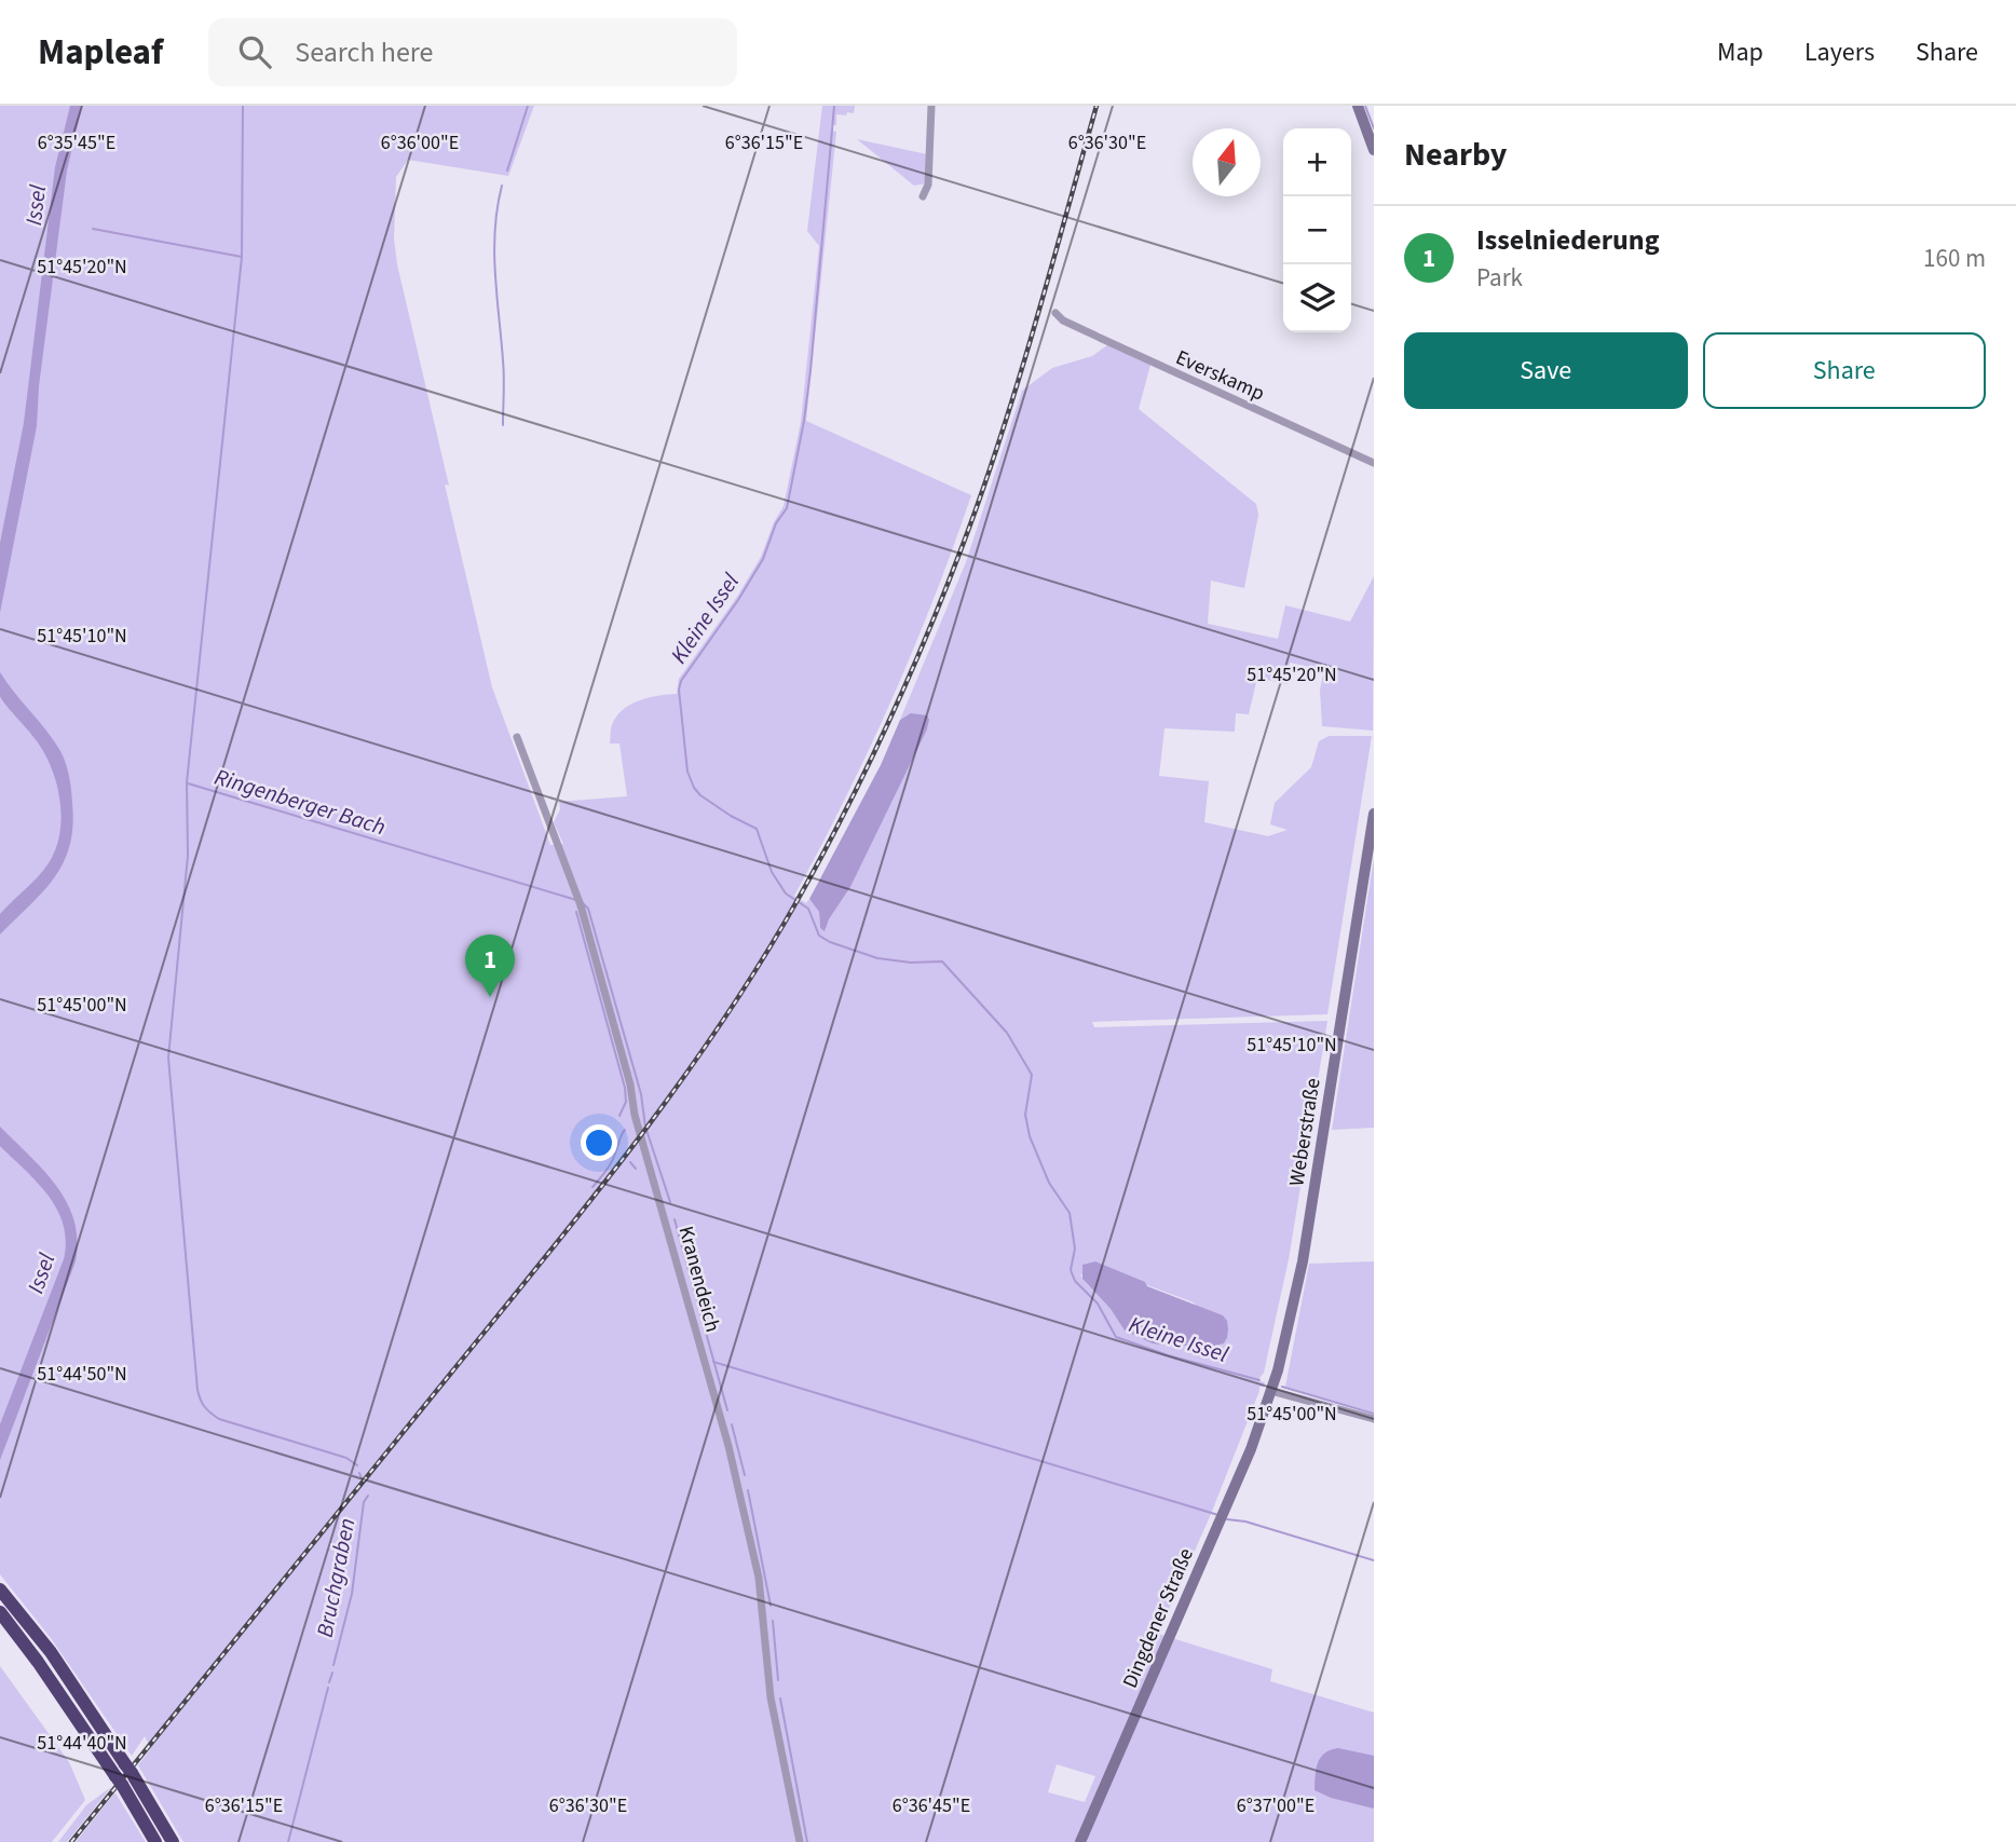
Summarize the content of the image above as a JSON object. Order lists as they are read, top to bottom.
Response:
{
  "streets": {
    "main road": ["Weberstraße", "Dingdener Straße"],
    "street": ["Everskamp", "Kranendeich"]
  },
  "crossings": [
    ["Weberstraße", "Dingdener Straße"]
  ],
  "water": [
    "Issel",
    "Kleine Issel",
    "Ringenberger Bach",
    "Bruchgraben"
  ],
  "north": "top",
  "page": {
    "header": "Mapleaf",
    "search": "Search here",
    "nav": ["Map", "Layers", "Share"],
    "heading": "Nearby",
    "map_buttons": ["+", "−"],
    "list": [
      {
        "mark": "1",
        "name": "Isselniederung",
        "note": "Park",
        "value": "160 m"
      }
    ],
    "buttons": ["Save", "Share"],
    "pins": "1"
  },
  "coordinates": [
    "6°35'45\"E",
    "6°36'00\"E",
    "6°36'15\"E",
    "6°36'30\"E",
    "51°45'20\"N",
    "51°45'10\"N",
    "51°45'00\"N",
    "51°44'50\"N",
    "51°44'40\"N",
    "6°36'45\"E",
    "6°37'00\"E"
  ]
}
